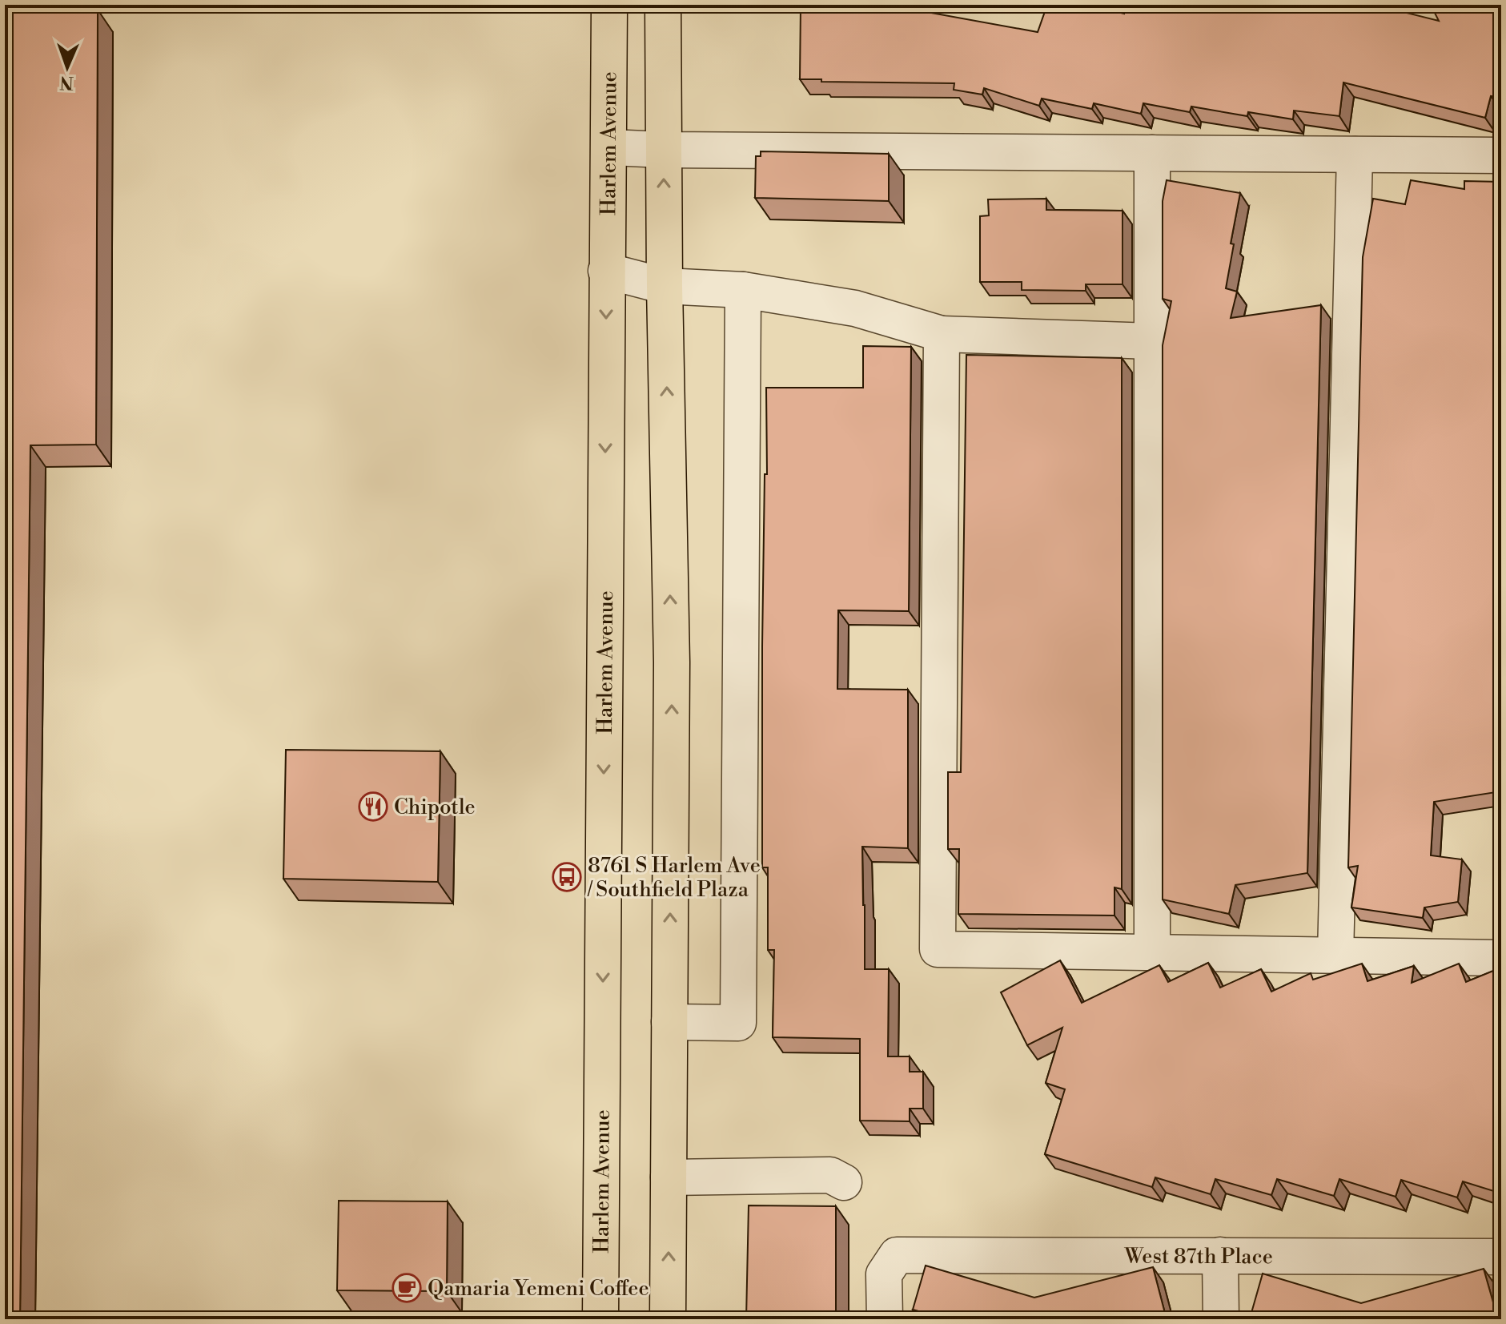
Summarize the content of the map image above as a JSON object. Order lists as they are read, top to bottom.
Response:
{
  "streets": {
    "main road": ["Harlem Avenue"],
    "street": ["West 87th Place"]
  },
  "places": {
    "restaurant": ["Chipotle"],
    "bus stop": ["8761 S Harlem Ave / Southfield Plaza"],
    "cafe": ["Qamaria Yemeni Coffee"]
  },
  "north": "bottom"
}
